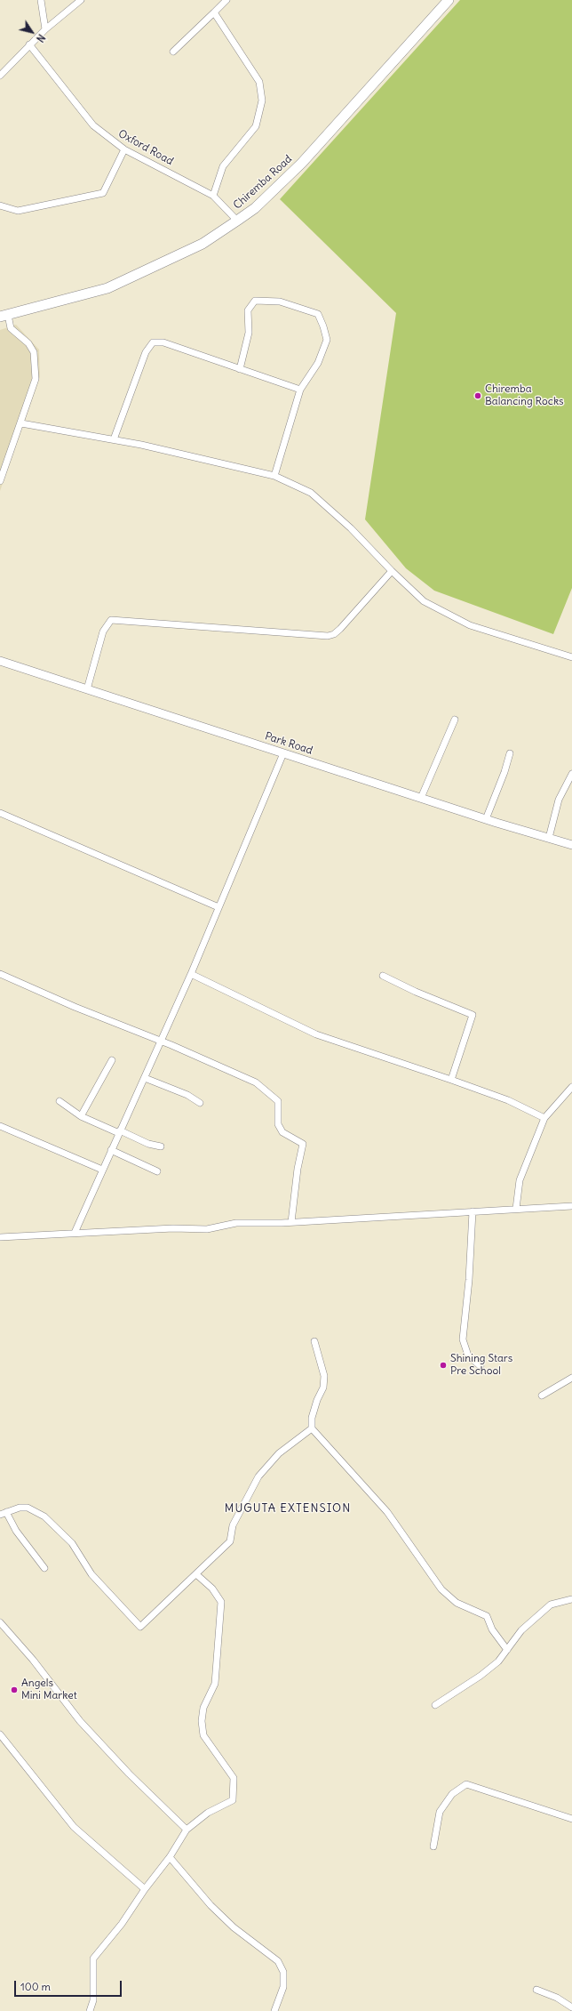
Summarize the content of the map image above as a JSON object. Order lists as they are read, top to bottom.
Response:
{
  "streets": {
    "main road": ["Chiremba Road"],
    "street": ["Oxford Road", "Park Road"]
  },
  "crossings": [
    ["Oxford Road", "Chiremba Road"]
  ],
  "districts": ["MUGUTA EXTENSION"],
  "places": ["Chiremba Balancing Rocks", "Shining Stars Pre School", "Angels Mini Market"],
  "scale_bar": "100 m",
  "north": "bottom right"
}
